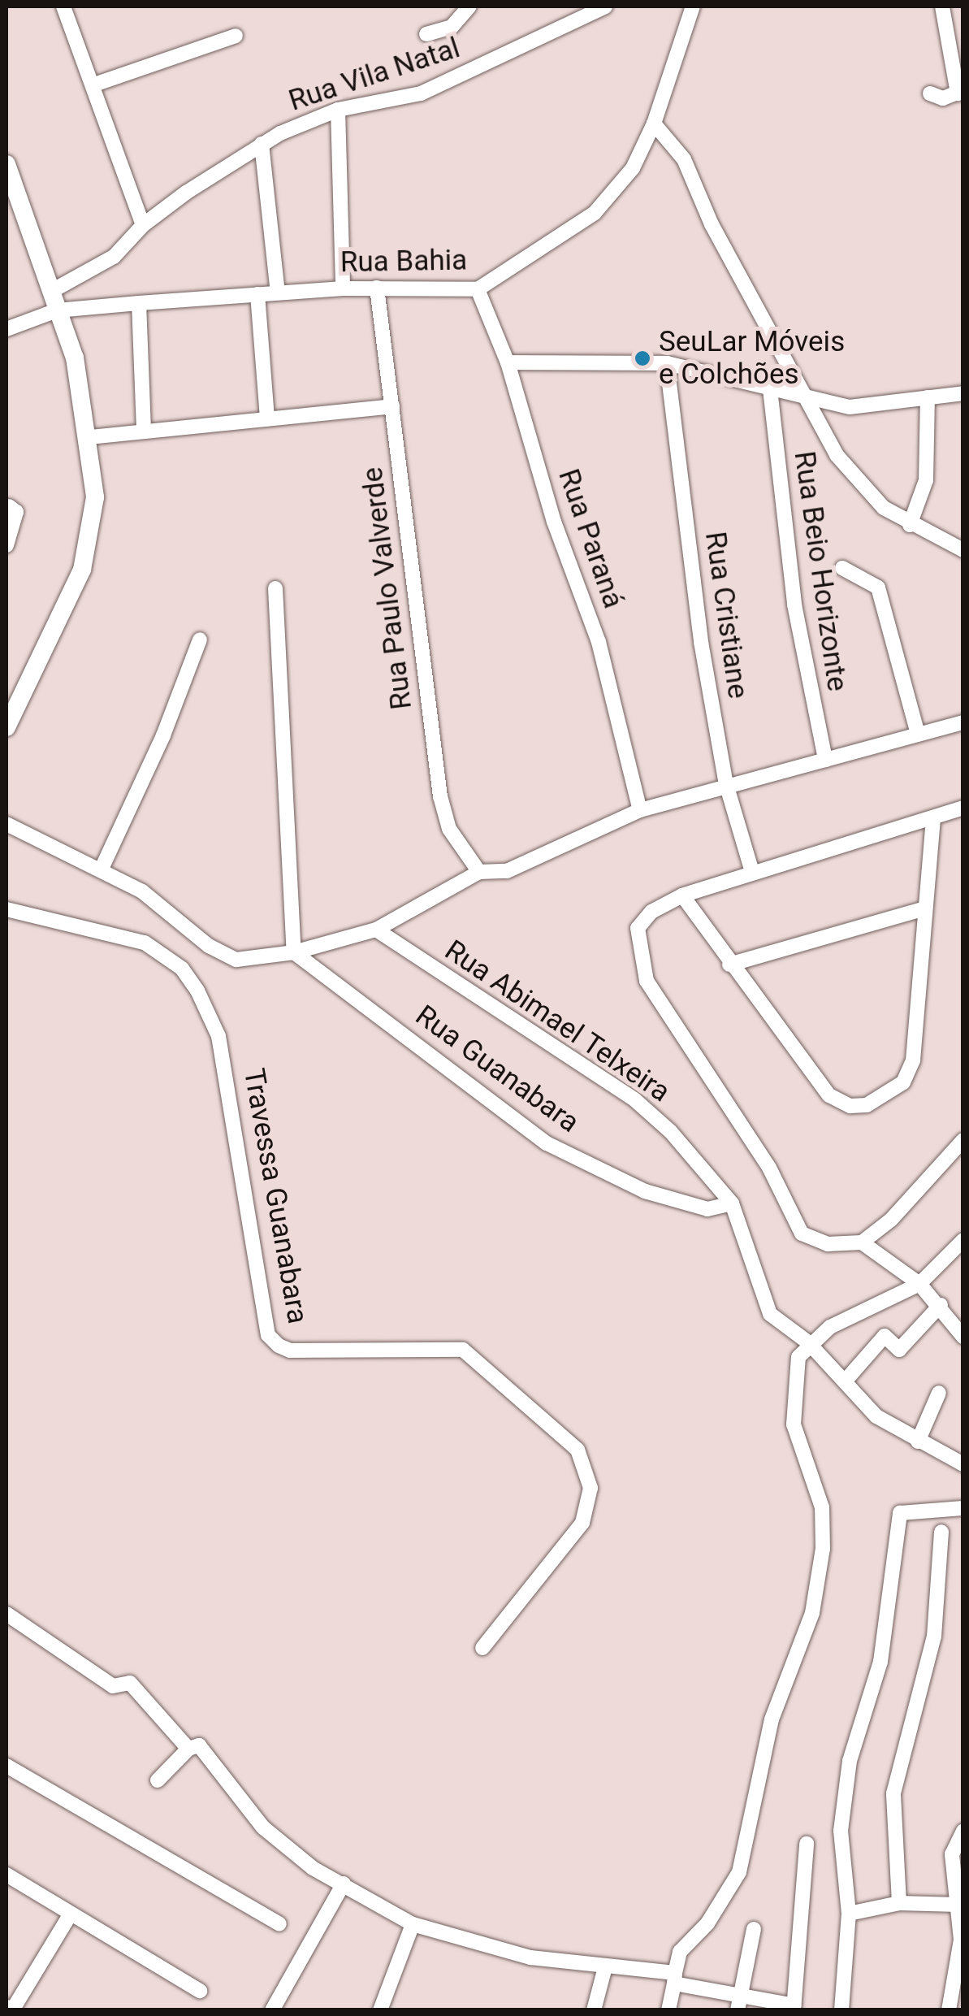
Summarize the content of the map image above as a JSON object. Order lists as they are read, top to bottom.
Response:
{
  "streets": {
    "street": [
      "Rua Vila Natal",
      "Rua Bahia",
      "Rua Paraná",
      "Rua Beio Horizonte",
      "Rua Paulo Valverde",
      "Rua Cristiane",
      "Rua Abimael Telxeira",
      "Rua Guanabara",
      "Travessa Guanabara"
    ]
  },
  "crossings": [
    ["Rua Bahia", "Rua Paraná"],
    ["Rua Bahia", "Rua Paulo Valverde"],
    ["Rua Abimael Telxeira", "Rua Guanabara"]
  ],
  "places": ["SeuLar Móveis e Colchões"]
}
